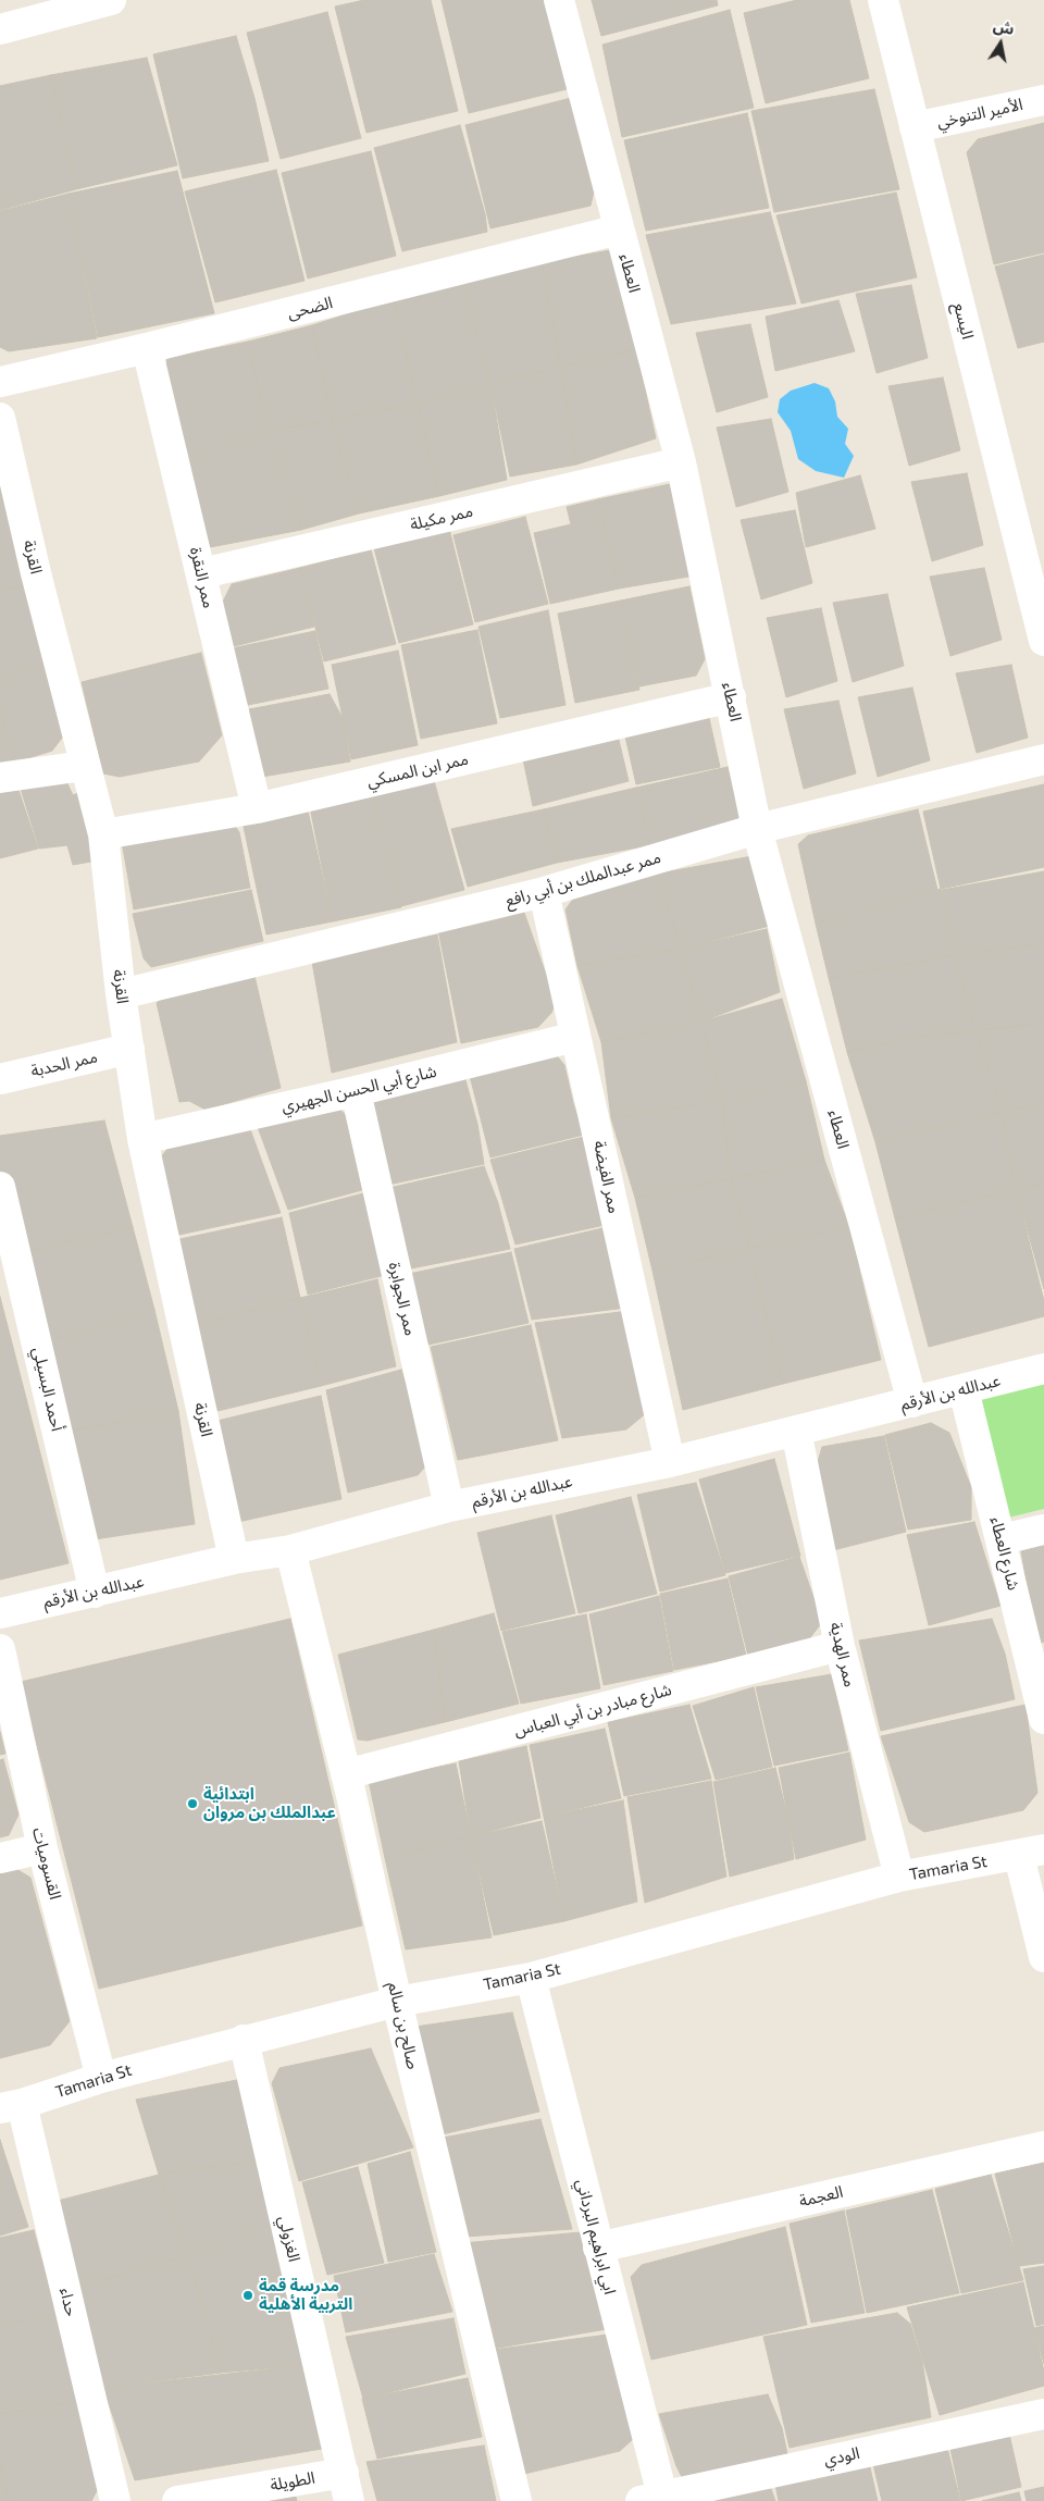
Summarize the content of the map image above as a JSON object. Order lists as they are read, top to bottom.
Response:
{
  "streets": {
    "street": [
      "الأمير التنوخي",
      "العطاء",
      "الضحى",
      "اليسع",
      "ممر مكيلة",
      "القرنة",
      "ممر النقرة",
      "ممر ابن المسكي",
      "ممر عبدالملك بن أبي رافع",
      "ممر الحدبة",
      "شارع أبي الحسن الجهيري",
      "ممر الفيضة",
      "ممر الجوابرة",
      "أحمد البسيلي",
      "عبدالله بن الأرقم",
      "شارع العطاء",
      "ممر الهدية",
      "شارع مبادر بن أبي العباس",
      "القسوميات",
      "Tamaria St",
      "صالح بن سالم",
      "العجمة",
      "ابي ابراهيم البرداني",
      "الغزولي",
      "حداء",
      "الودي",
      "الطويلة"
    ]
  },
  "crossings": [
    ["الأمير التنوخي", "اليسع"],
    ["العطاء", "الضحى"],
    ["العطاء", "ممر مكيلة"],
    ["العطاء", "ممر ابن المسكي"],
    ["العطاء", "ممر عبدالملك بن أبي رافع"],
    ["العطاء", "عبدالله بن الأرقم"],
    ["الضحى", "ممر النقرة"],
    ["ممر مكيلة", "ممر النقرة"],
    ["القرنة", "ممر ابن المسكي"],
    ["القرنة", "ممر عبدالملك بن أبي رافع"],
    ["القرنة", "ممر الحدبة"],
    ["القرنة", "شارع أبي الحسن الجهيري"],
    ["القرنة", "عبدالله بن الأرقم"],
    ["ممر النقرة", "ممر ابن المسكي"],
    ["ممر عبدالملك بن أبي رافع", "ممر الفيضة"],
    ["شارع أبي الحسن الجهيري", "ممر الفيضة"],
    ["شارع أبي الحسن الجهيري", "ممر الجوابرة"],
    ["ممر الفيضة", "عبدالله بن الأرقم"],
    ["ممر الجوابرة", "عبدالله بن الأرقم"],
    ["أحمد البسيلي", "عبدالله بن الأرقم"],
    ["عبدالله بن الأرقم", "شارع العطاء"],
    ["عبدالله بن الأرقم", "ممر الهدية"],
    ["عبدالله بن الأرقم", "صالح بن سالم"],
    ["ممر الهدية", "شارع مبادر بن أبي العباس"],
    ["ممر الهدية", "Tamaria St"],
    ["شارع مبادر بن أبي العباس", "صالح بن سالم"],
    ["القسوميات", "Tamaria St"],
    ["Tamaria St", "صالح بن سالم"],
    ["Tamaria St", "ابي ابراهيم البرداني"],
    ["Tamaria St", "الغزولي"],
    ["Tamaria St", "حداء"],
    ["العجمة", "ابي ابراهيم البرداني"],
    ["ابي ابراهيم البرداني", "الودي"],
    ["الغزولي", "الطويلة"]
  ],
  "places": ["ابتدائية عبدالملك بن مروان", "مدرسة قمة التربية الأهلية"],
  "north": "top"
}
